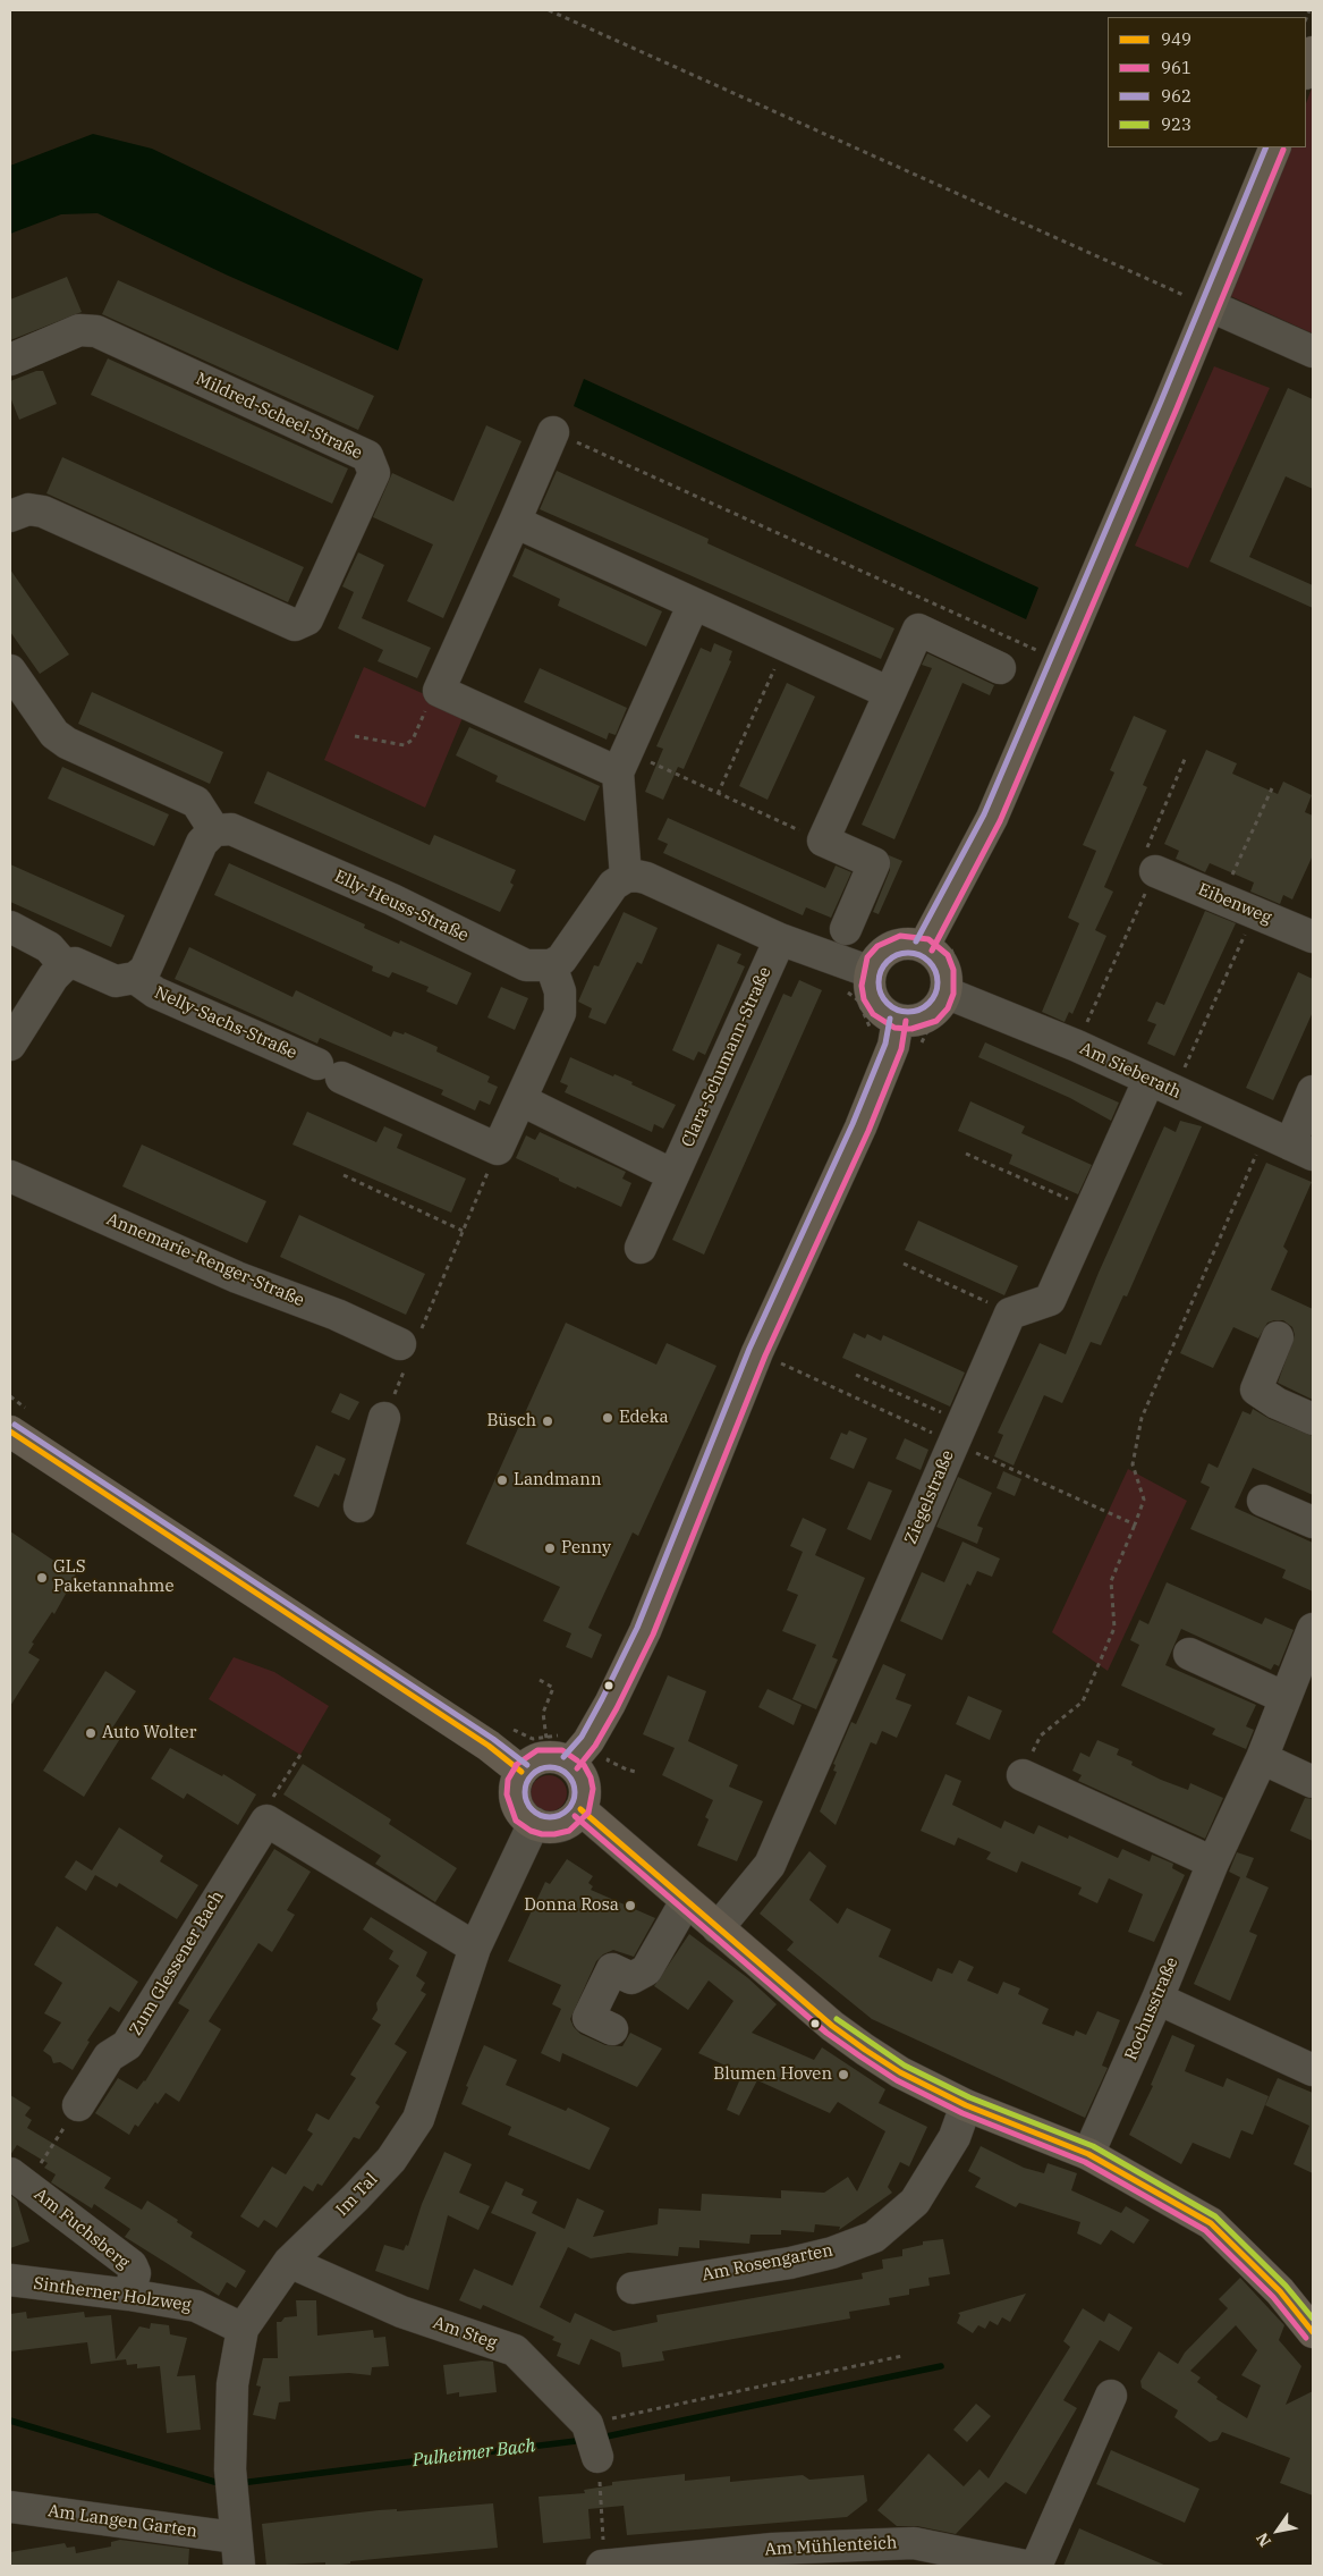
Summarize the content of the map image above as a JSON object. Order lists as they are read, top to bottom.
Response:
{
  "streets": {
    "street": [
      "Mildred-Scheel-Straße",
      "Eibenweg",
      "Elly-Heuss-Straße",
      "Nelly-Sachs-Straße",
      "Clara-Schumann-Straße",
      "Am Sieberath",
      "Annemarie-Renger-Straße",
      "Ziegelstraße",
      "Zum Glessener Bach",
      "Rochusstraße",
      "Im Tal",
      "Am Fuchsberg",
      "Am Rosengarten",
      "Sintherner Holzweg",
      "Am Steg",
      "Am Langen Garten",
      "Am Mühlenteich"
    ]
  },
  "crossings": [
    ["Im Tal", "Sintherner Holzweg"],
    ["Im Tal", "Am Steg"],
    ["Im Tal", "Am Langen Garten"],
    ["Am Fuchsberg", "Sintherner Holzweg"]
  ],
  "water": ["Pulheimer Bach"],
  "places": [
    "Edeka",
    "Büsch",
    "Landmann",
    "Penny",
    "GLS Paketannahme",
    "Auto Wolter",
    "Donna Rosa",
    "Blumen Hoven"
  ],
  "lines": [
    "transit line 962",
    "transit line 961",
    "transit line 949",
    "transit line 923"
  ],
  "legend": [
    "949",
    "961",
    "962",
    "923"
  ],
  "north": "bottom left"
}
